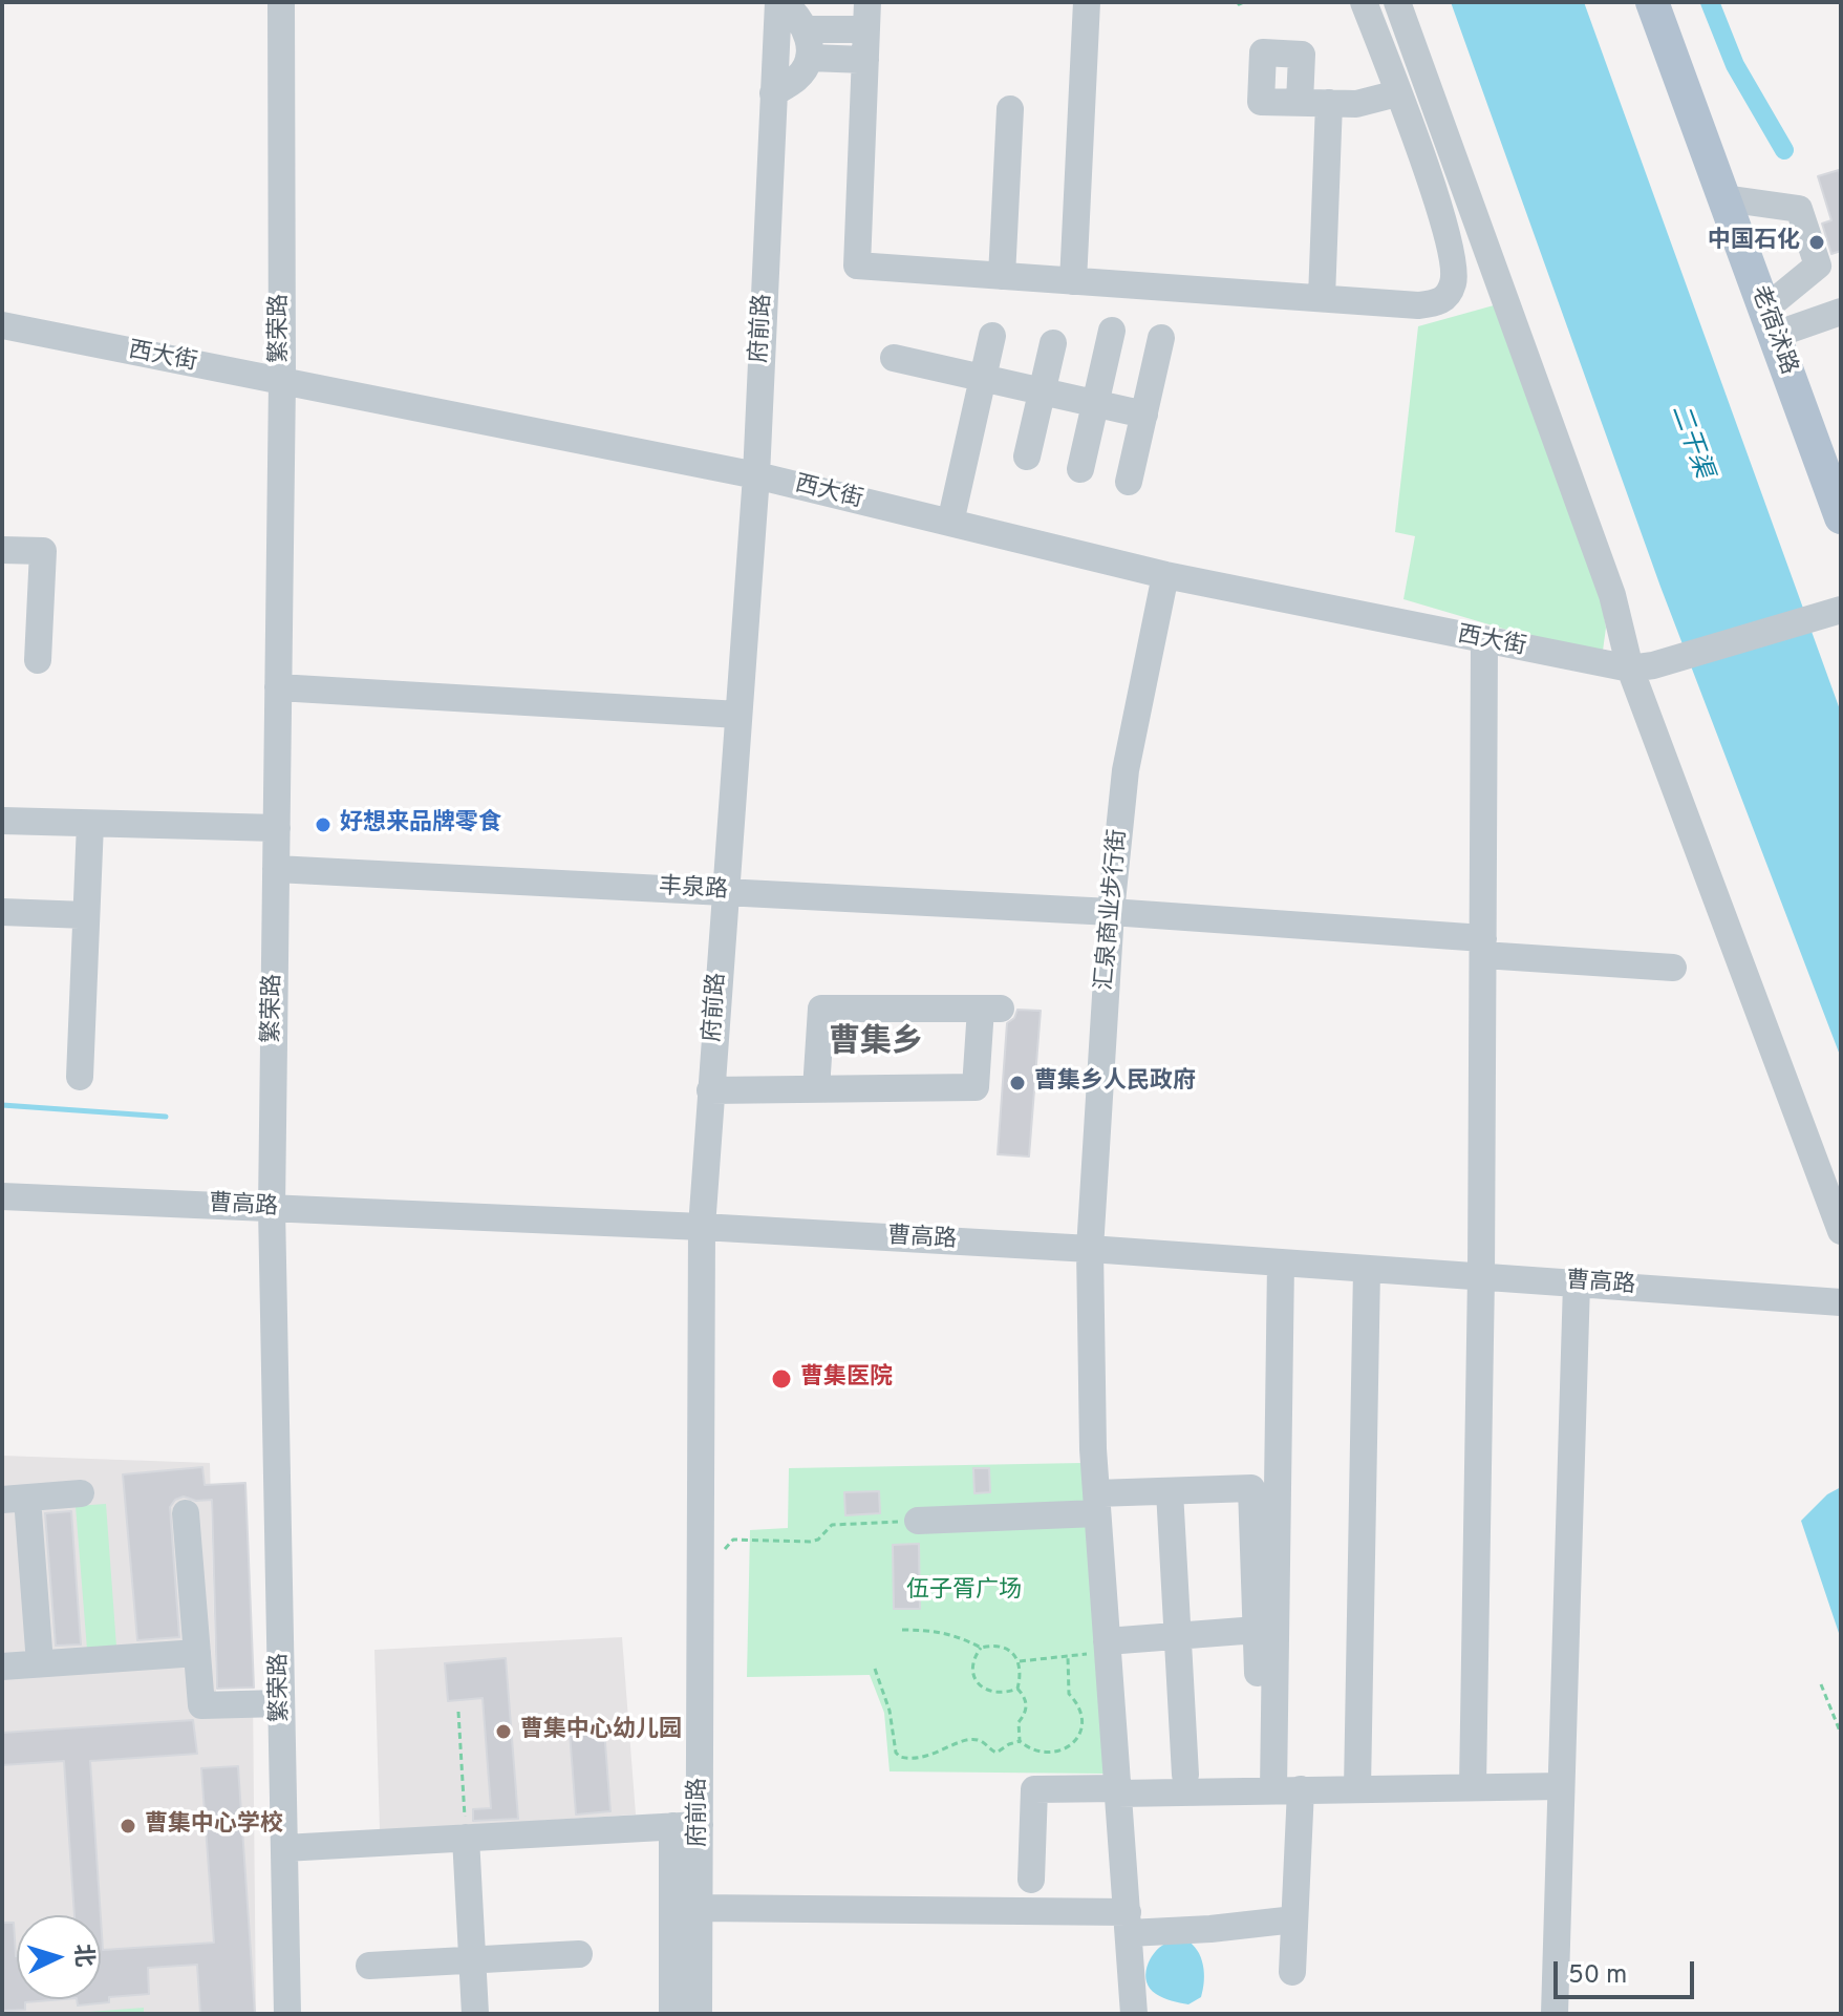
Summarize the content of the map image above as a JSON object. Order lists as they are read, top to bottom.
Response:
{
  "streets": {
    "main road": ["老宿沭路"],
    "street": [
      "繁荣路",
      "府前路",
      "西大街",
      "丰泉路",
      "汇泉商业步行街",
      "曹高路"
    ]
  },
  "crossings": [
    ["繁荣路", "西大街"],
    ["繁荣路", "丰泉路"],
    ["繁荣路", "曹高路"],
    ["府前路", "西大街"],
    ["府前路", "丰泉路"],
    ["府前路", "曹高路"],
    ["西大街", "汇泉商业步行街"],
    ["丰泉路", "汇泉商业步行街"],
    ["汇泉商业步行街", "曹高路"]
  ],
  "districts": ["曹集乡"],
  "water": ["二干渠"],
  "parks": ["伍子胥广场"],
  "places": [
    "中国石化",
    "好想来品牌零食",
    "曹集乡人民政府",
    "曹集医院",
    "曹集中心幼儿园",
    "曹集中心学校"
  ],
  "scale_bar": "50 m",
  "north": "right"
}
